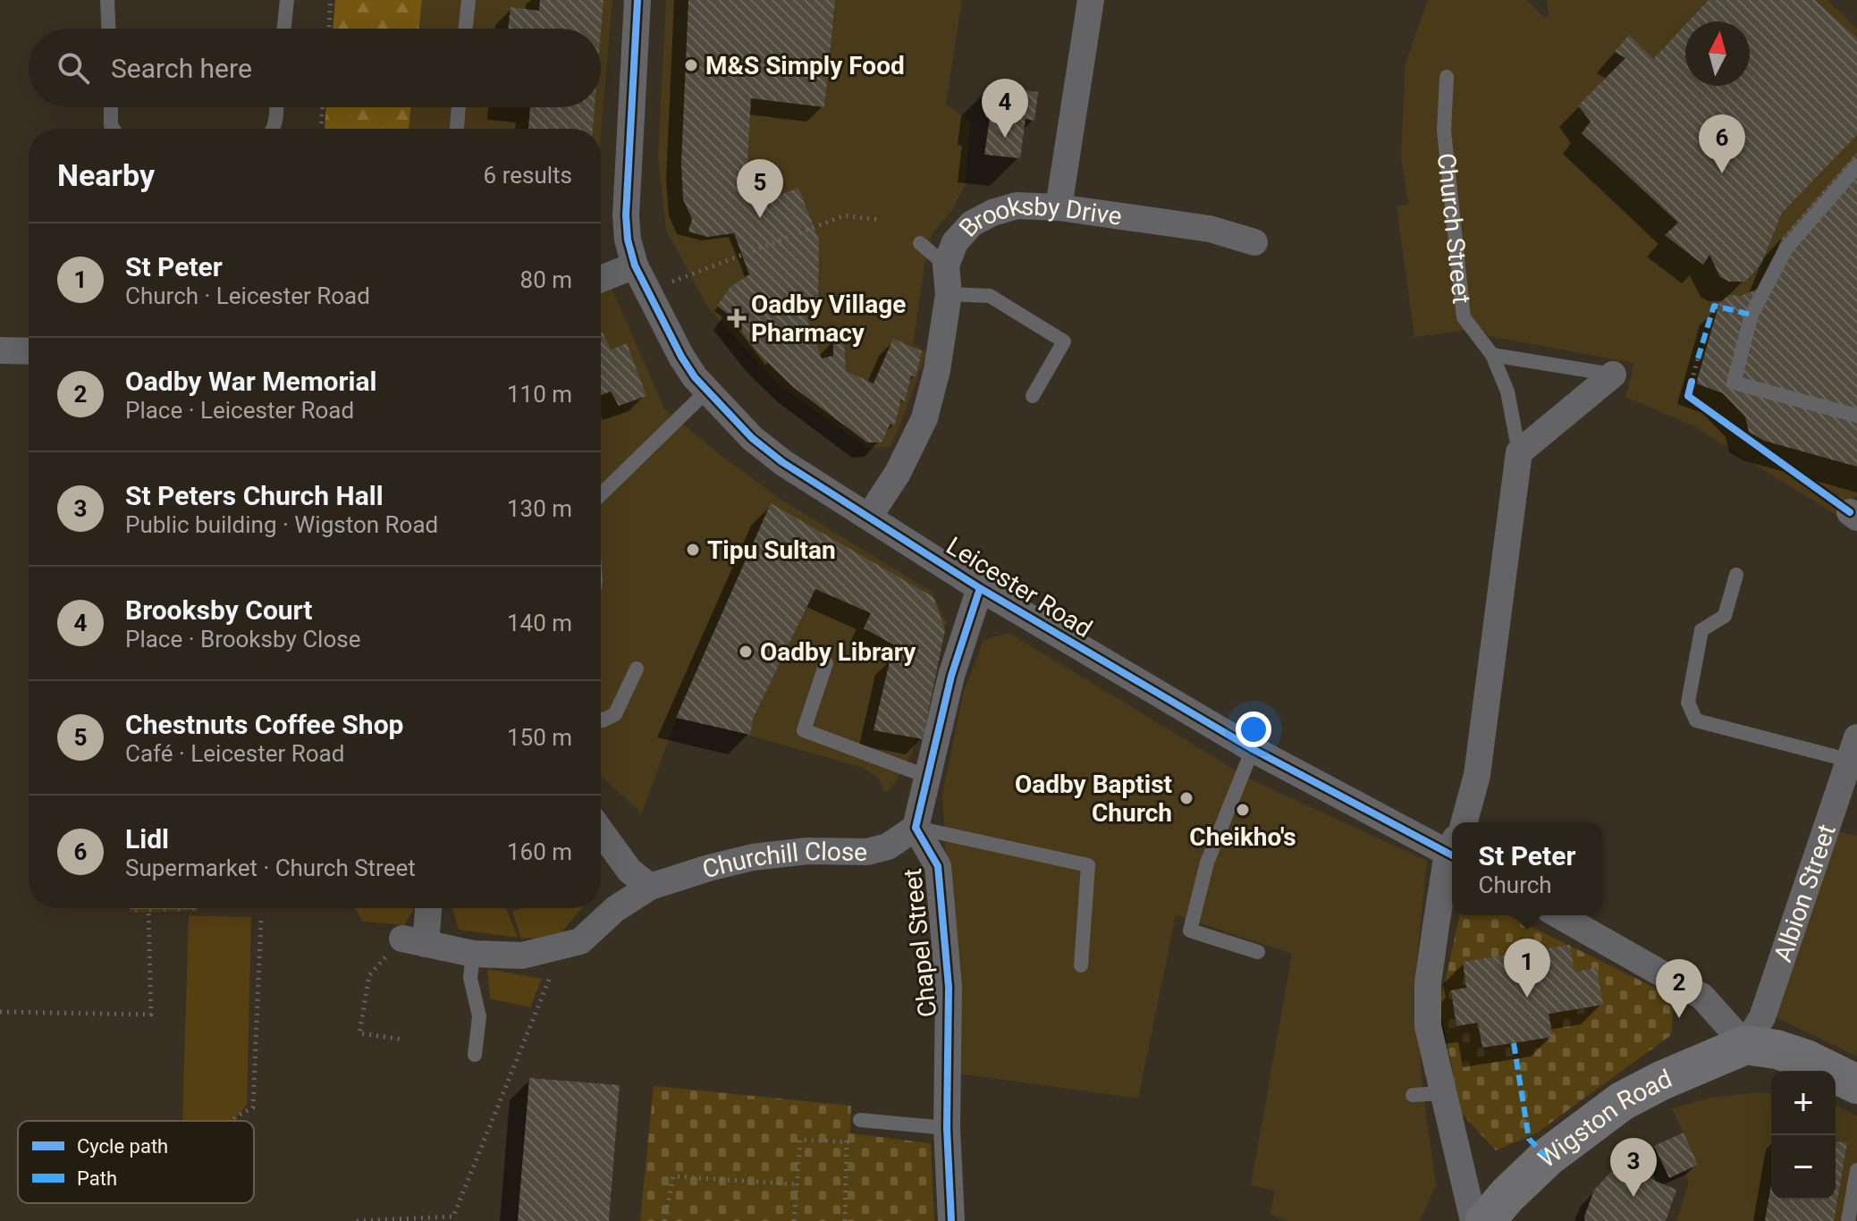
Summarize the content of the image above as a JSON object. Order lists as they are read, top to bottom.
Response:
{
  "streets": {
    "main road": ["Wigston Road"],
    "street": [
      "Church Street",
      "Brooksby Drive",
      "Leicester Road",
      "Churchill Close",
      "Albion Street",
      "Chapel Street"
    ]
  },
  "crossings": [
    ["Brooksby Drive", "Leicester Road"],
    ["Churchill Close", "Chapel Street"],
    ["Albion Street", "Wigston Road"]
  ],
  "places": {
    "other": [
      "M&S Simply Food",
      "Tipu Sultan",
      "Oadby Library",
      "Oadby Baptist Church",
      "Cheikho's"
    ],
    "health": ["Oadby Village Pharmacy"]
  },
  "legend": ["Cycle path", "Path"],
  "north": "top",
  "page": {
    "search": "Search here",
    "pins": [
      "4",
      "6",
      "5",
      "1",
      "2",
      "3"
    ],
    "heading": ["Nearby", "6 results"],
    "list": [
      {
        "mark": "1",
        "name": "St Peter",
        "note": "Church · Leicester Road",
        "value": "80 m"
      },
      {
        "mark": "2",
        "name": "Oadby War Memorial",
        "note": "Place · Leicester Road",
        "value": "110 m"
      },
      {
        "mark": "3",
        "name": "St Peters Church Hall",
        "note": "Public building · Wigston Road",
        "value": "130 m"
      },
      {
        "mark": "4",
        "name": "Brooksby Court",
        "note": "Place · Brooksby Close",
        "value": "140 m"
      },
      {
        "mark": "5",
        "name": "Chestnuts Coffee Shop",
        "note": "Café · Leicester Road",
        "value": "150 m"
      },
      {
        "mark": "6",
        "name": "Lidl",
        "note": "Supermarket · Church Street",
        "value": "160 m"
      }
    ],
    "popup": ["St Peter", "Church"],
    "map_buttons": ["+", "−"]
  }
}
